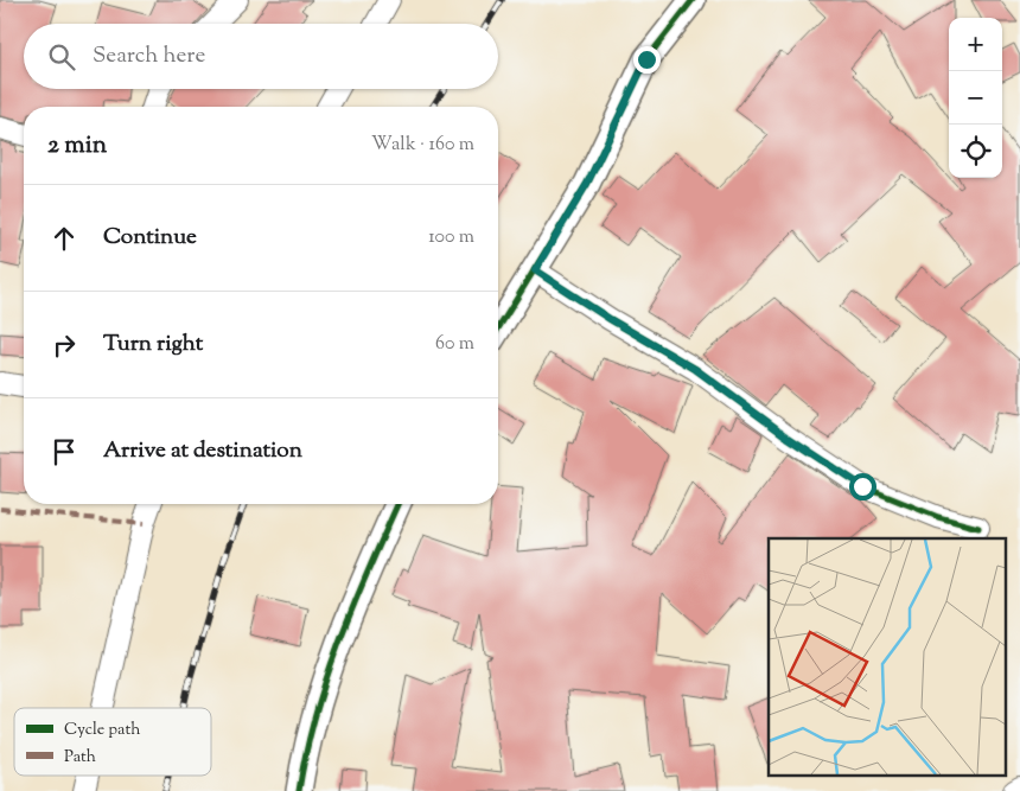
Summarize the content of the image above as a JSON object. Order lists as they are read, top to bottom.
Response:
{
  "legend": ["Cycle path", "Path"],
  "page": {
    "map_buttons": ["+", "−"],
    "search": "Search here",
    "heading": ["2 min", "Walk · 160 m"],
    "list": [
      ["Continue", "100 m"],
      ["Turn right", "60 m"],
      "Arrive at destination"
    ]
  }
}
